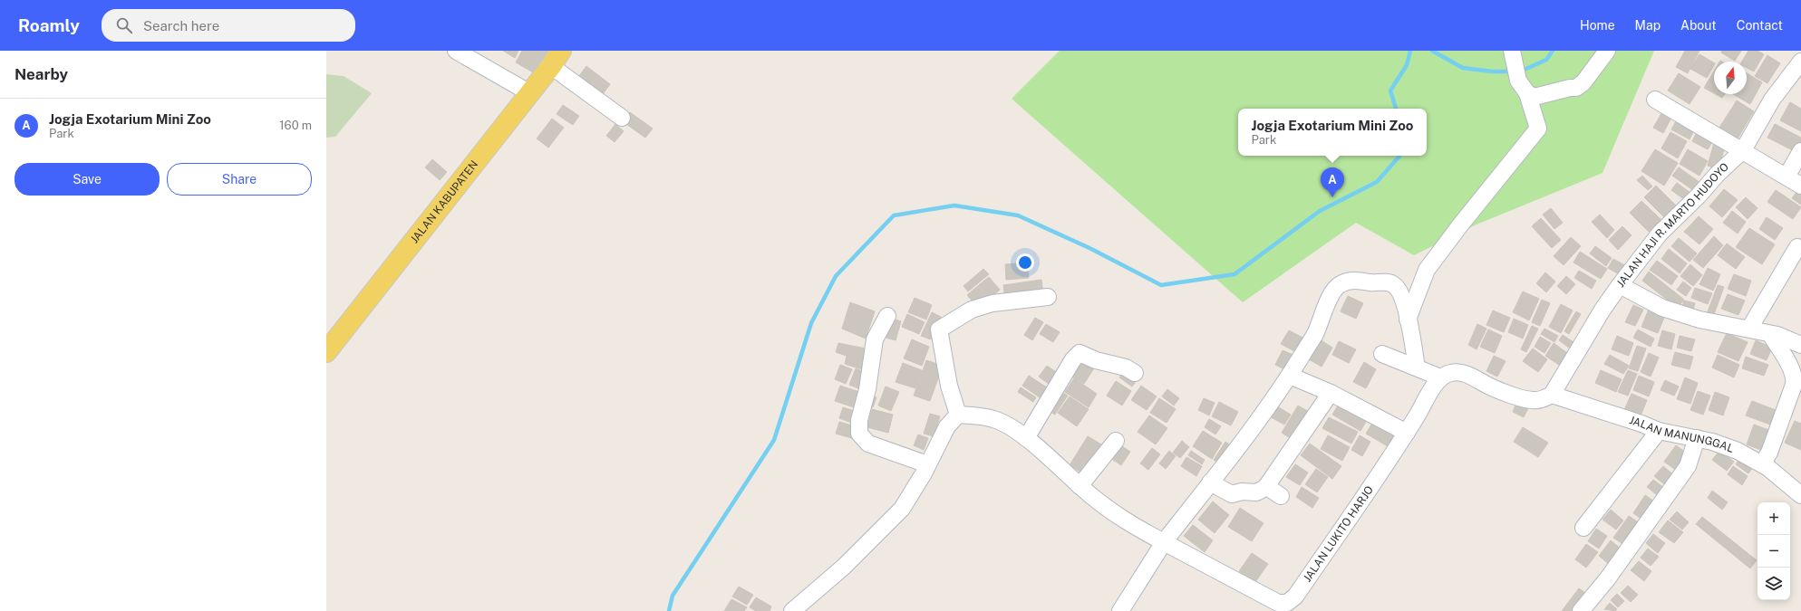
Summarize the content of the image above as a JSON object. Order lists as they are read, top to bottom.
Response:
{
  "streets": {
    "main road": ["JALAN KABUPATEN"],
    "street": ["JALAN HAJI R. MARTO HUDOYO", "JALAN MANUNGGAL", "JALAN LUKITO HARJO"]
  },
  "crossings": [
    ["JALAN HAJI R. MARTO HUDOYO", "JALAN MANUNGGAL"]
  ],
  "north": "top",
  "page": {
    "header": "Roamly",
    "search": "Search here",
    "nav": [
      "Home",
      "Map",
      "About",
      "Contact"
    ],
    "heading": "Nearby",
    "list": [
      {
        "mark": "A",
        "name": "Jogja Exotarium Mini Zoo",
        "note": "Park",
        "value": "160 m"
      }
    ],
    "popup": ["Jogja Exotarium Mini Zoo", "Park"],
    "buttons": ["Save", "Share"],
    "pins": "A",
    "map_buttons": ["+", "−"]
  }
}
